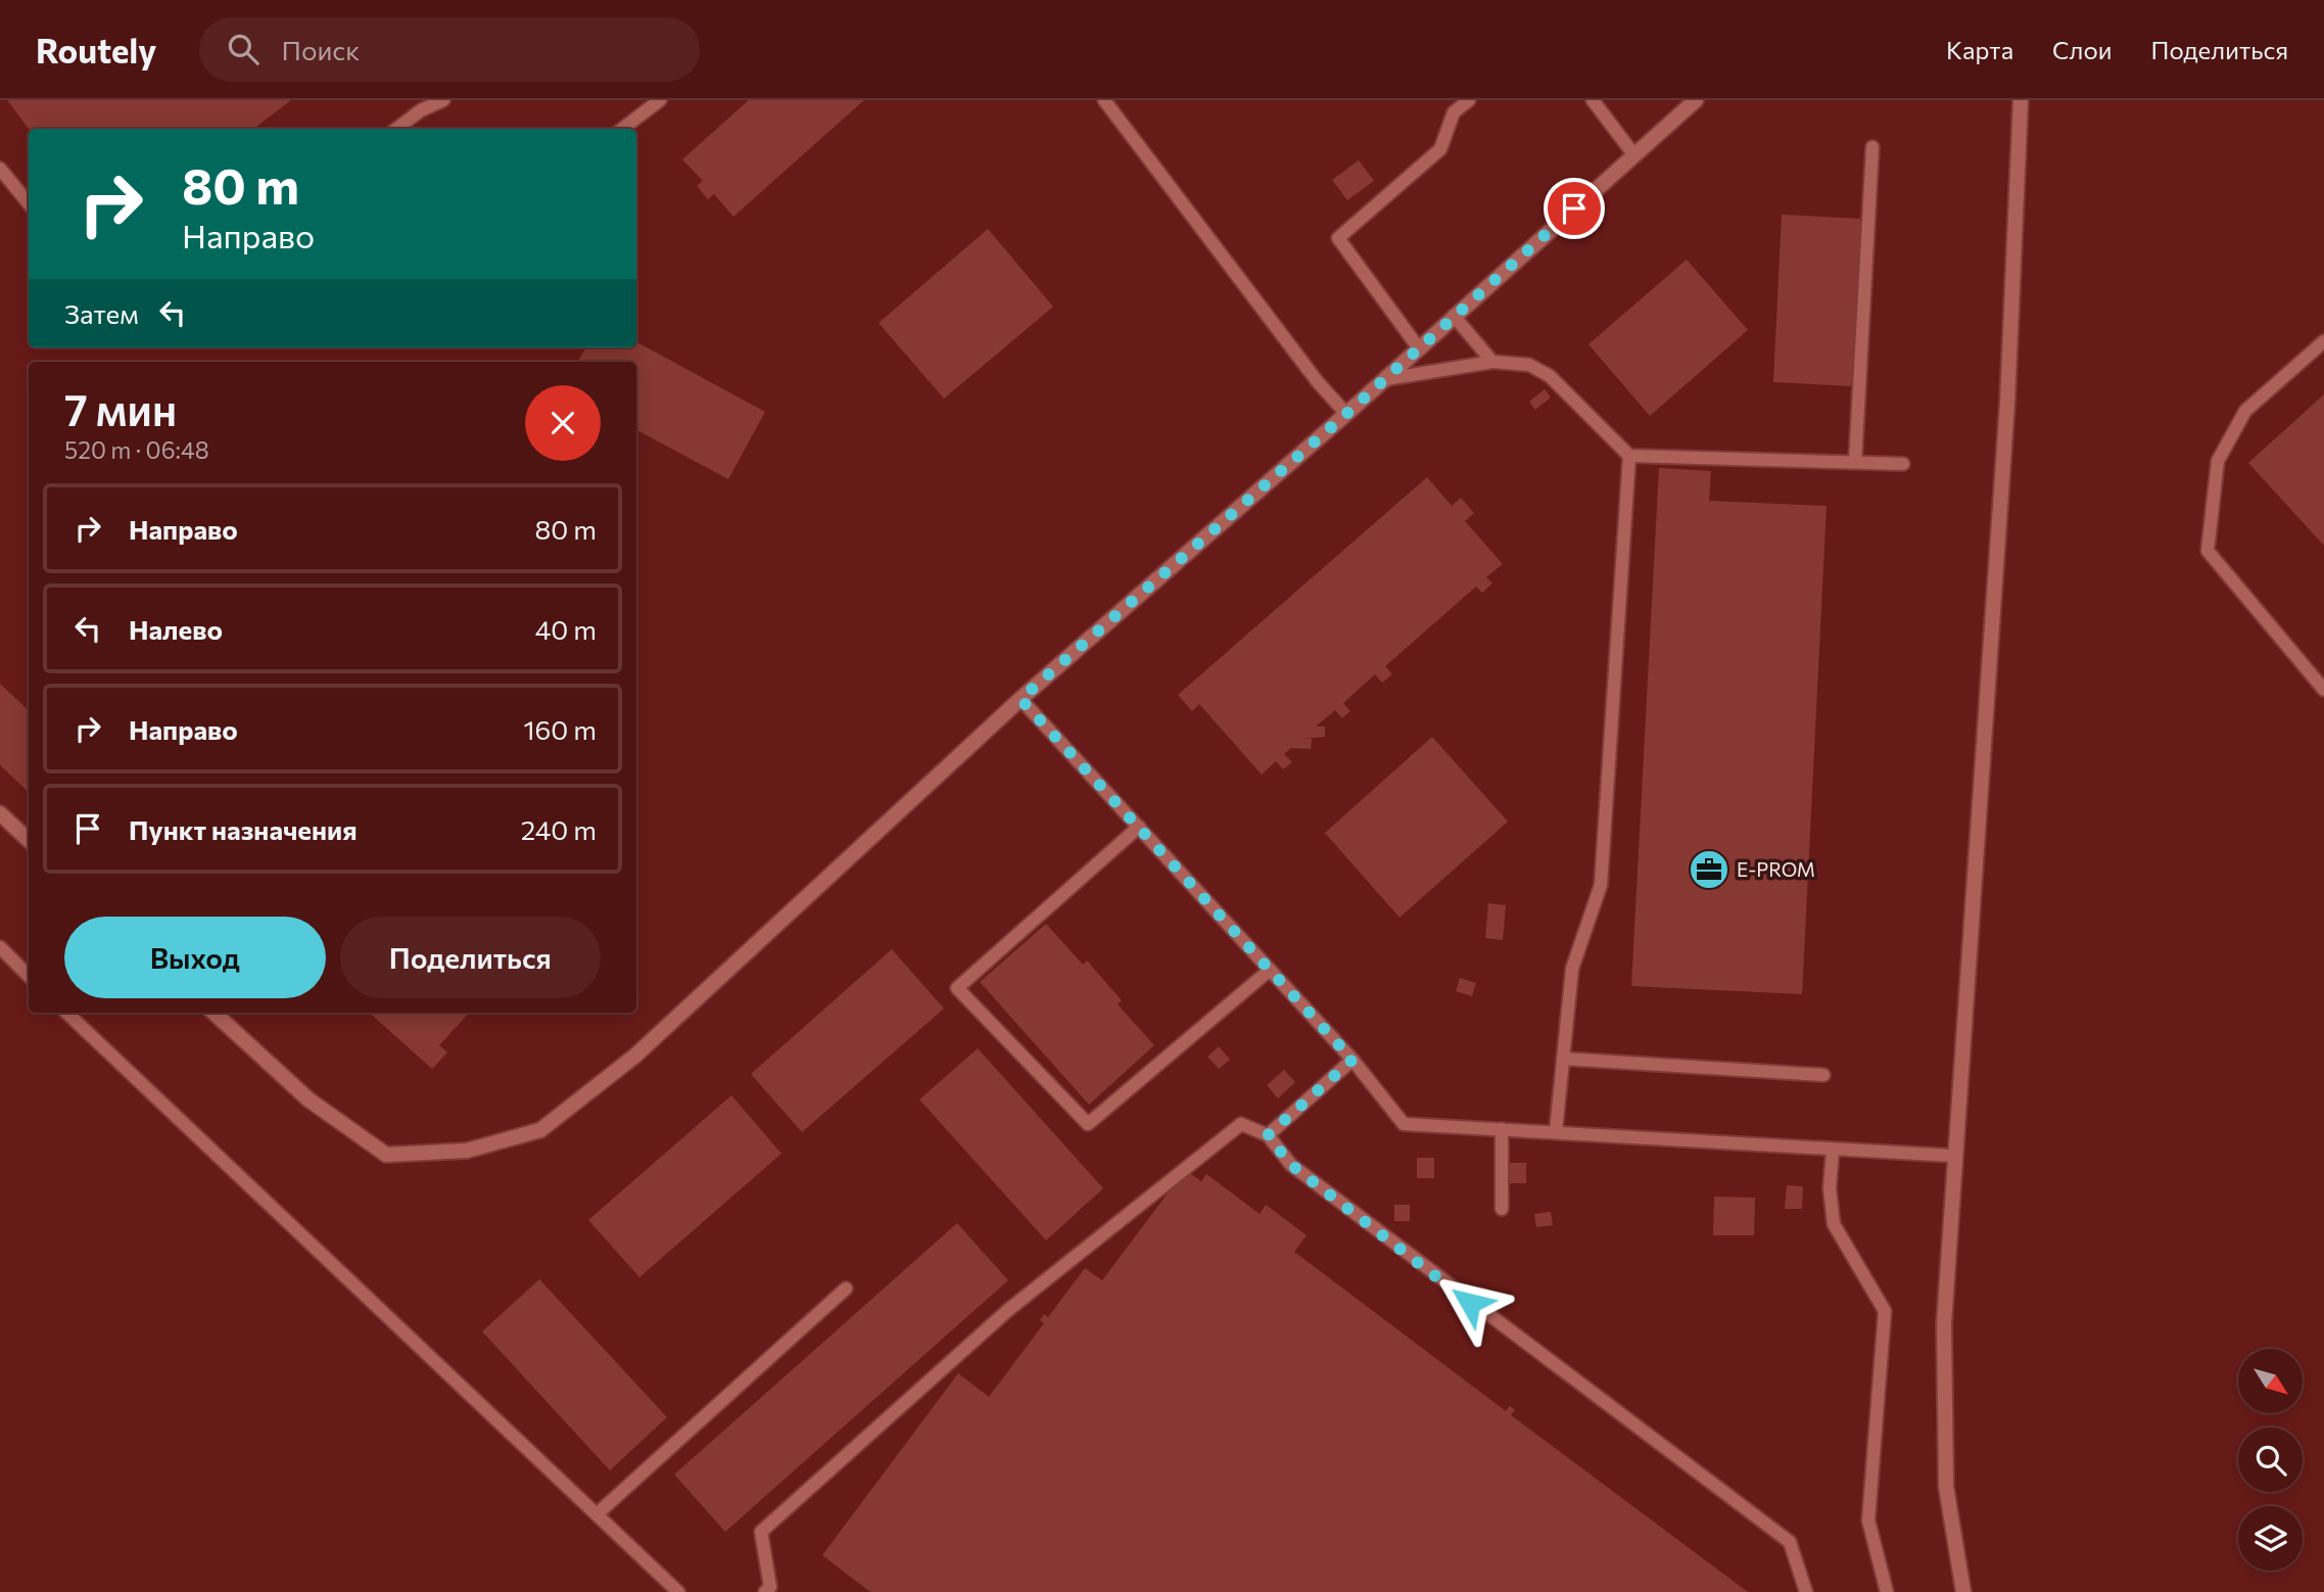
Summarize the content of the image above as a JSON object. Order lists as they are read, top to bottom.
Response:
{
  "places": {
    "office": ["E-PROM"]
  },
  "north": "bottom right",
  "page": {
    "header": "Routely",
    "search": "Поиск",
    "nav": ["Карта", "Слои", "Поделиться"],
    "turn": ["80 m", "Направо"],
    "then": "Затем",
    "heading": ["7 мин", "520 m · 06:48"],
    "list": [
      {
        "name": "Направо",
        "value": "80 m"
      },
      {
        "name": "Налево",
        "value": "40 m"
      },
      {
        "name": "Направо",
        "value": "160 m"
      },
      {
        "name": "Пункт назначения",
        "value": "240 m"
      }
    ],
    "buttons": ["Выход", "Поделиться"]
  }
}
